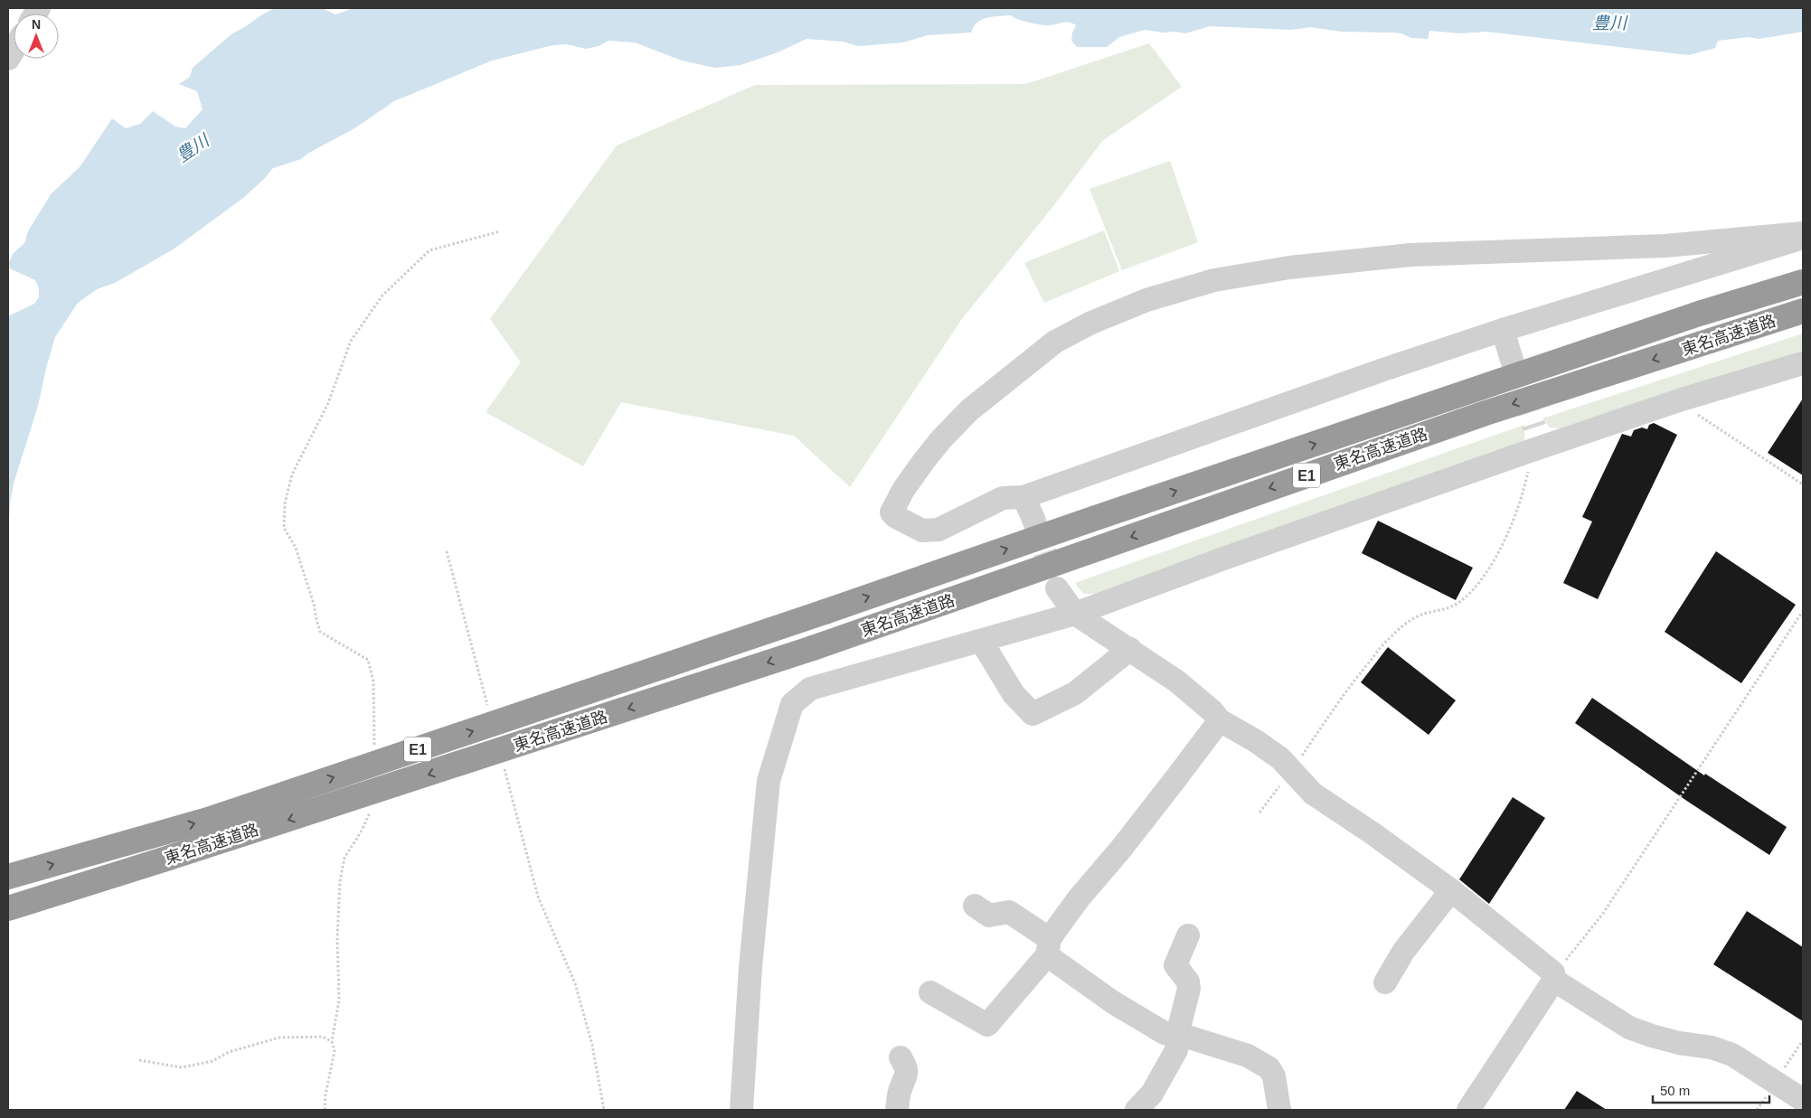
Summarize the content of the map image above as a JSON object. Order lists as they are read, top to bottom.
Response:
{
  "streets": {
    "highway": ["東名高速道路", "E1"]
  },
  "water": ["豊川"],
  "scale_bar": "50 m",
  "north": "top"
}
